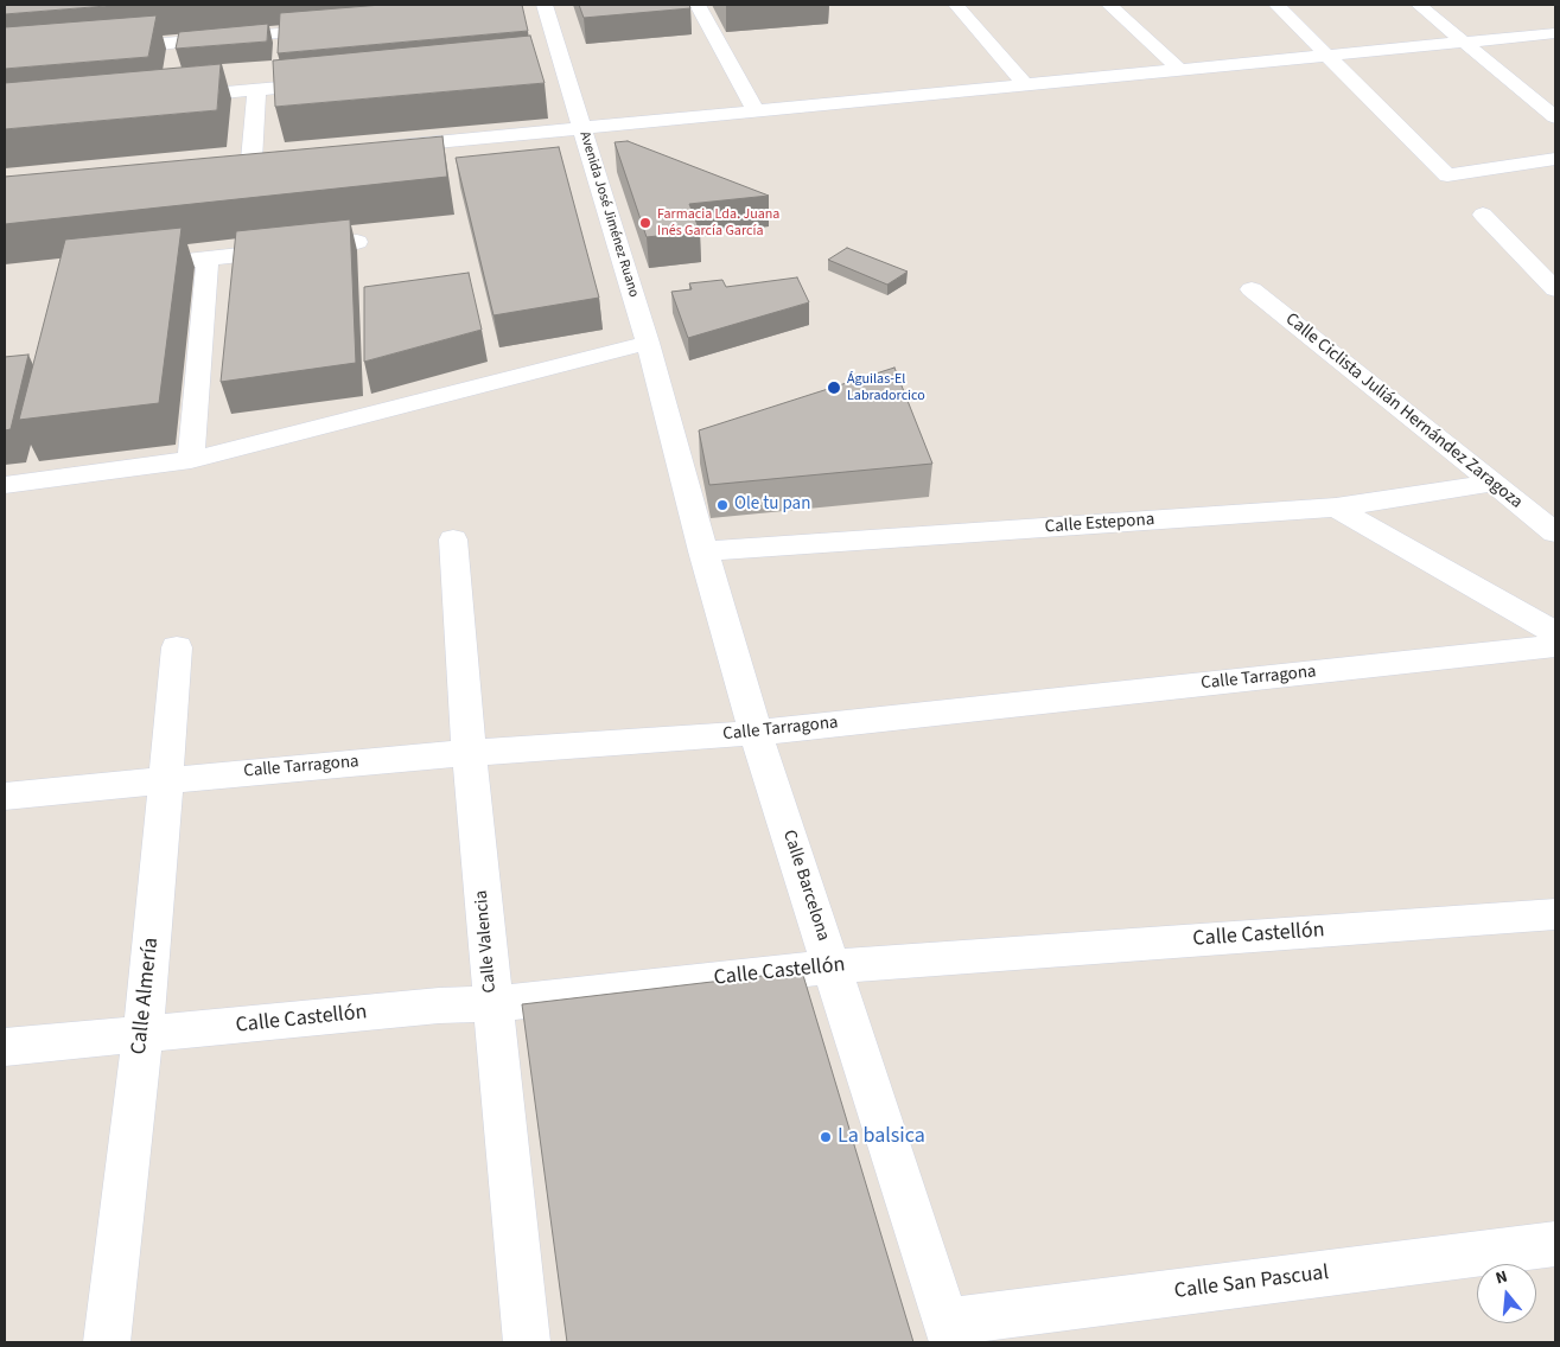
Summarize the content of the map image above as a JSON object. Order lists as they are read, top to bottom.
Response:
{
  "streets": {
    "street": [
      "Avenida José Jiménez Ruano",
      "Calle Ciclista Julián Hernández Zaragoza",
      "Calle Estepona",
      "Calle Tarragona",
      "Calle Barcelona",
      "Calle Castellón",
      "Calle Valencia",
      "Calle Almería",
      "Calle San Pascual"
    ]
  },
  "crossings": [
    ["Avenida José Jiménez Ruano", "Calle Barcelona"],
    ["Calle Ciclista Julián Hernández Zaragoza", "Calle Estepona"],
    ["Calle Estepona", "Calle Barcelona"],
    ["Calle Tarragona", "Calle Barcelona"],
    ["Calle Tarragona", "Calle Valencia"],
    ["Calle Tarragona", "Calle Almería"],
    ["Calle Barcelona", "Calle Castellón"],
    ["Calle Barcelona", "Calle San Pascual"],
    ["Calle Castellón", "Calle Valencia"],
    ["Calle Castellón", "Calle Almería"]
  ],
  "places": [
    "Farmacia Lda. Juana Inés García García",
    "Águilas-El Labradorcico",
    "Ole tu pan",
    "La balsica"
  ],
  "north": "top"
}
